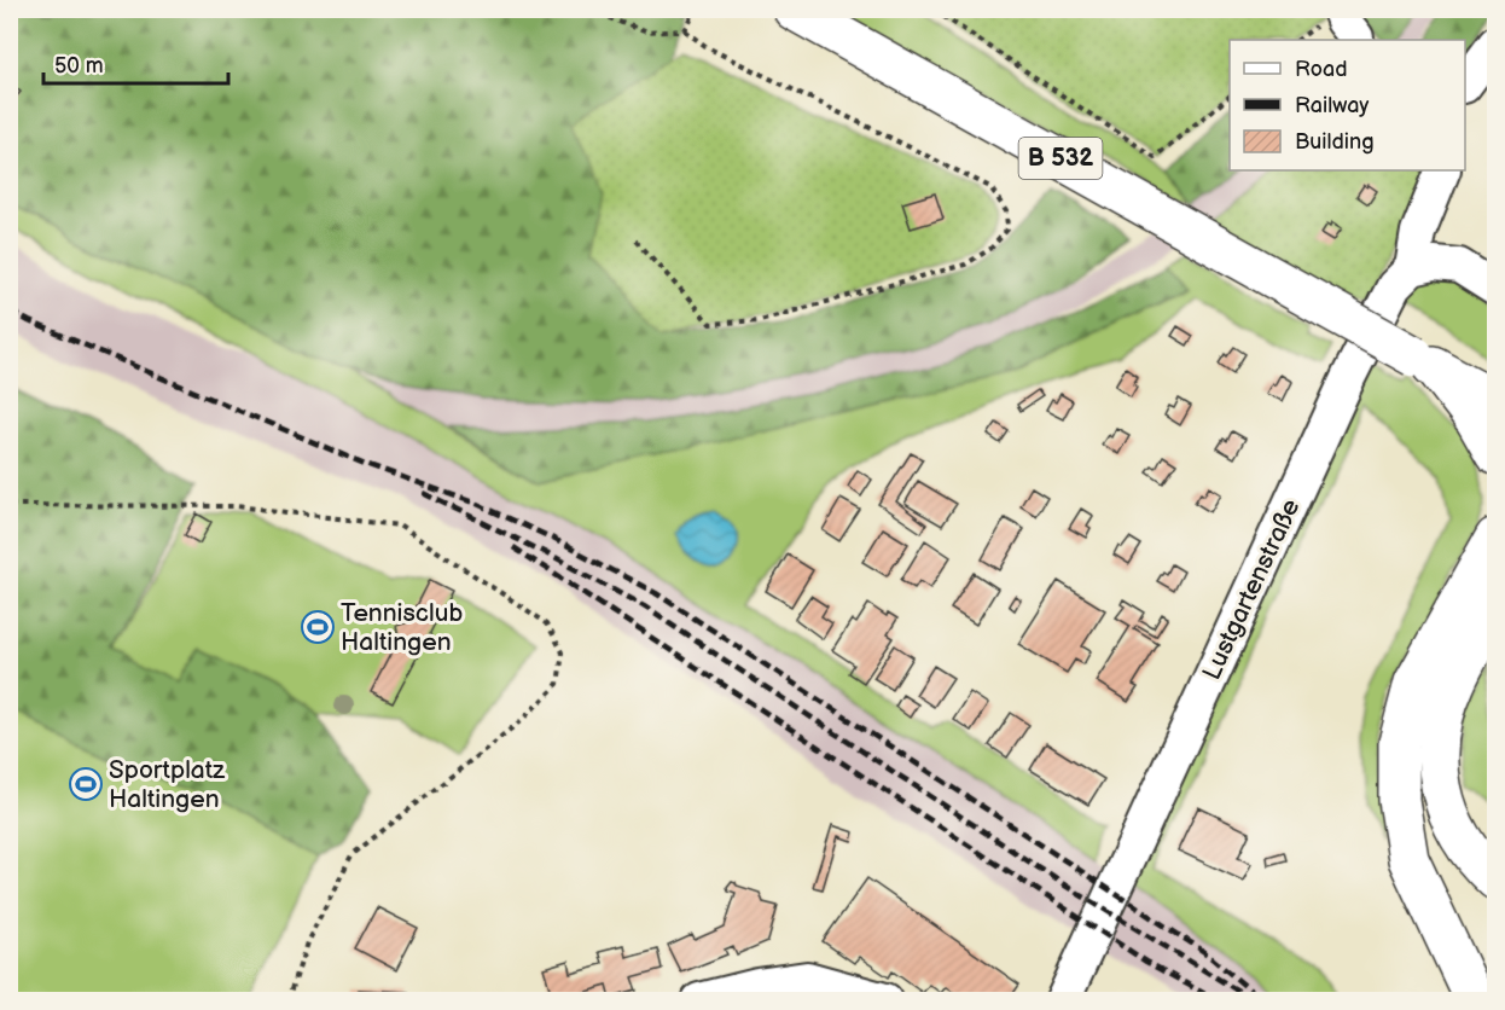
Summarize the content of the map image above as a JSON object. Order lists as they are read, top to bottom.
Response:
{
  "streets": {
    "main road": ["B 532"],
    "street": ["Lustgartenstraße"]
  },
  "places": {
    "sports": ["Tennisclub Haltingen", "Sportplatz Haltingen"]
  },
  "legend": ["Road", "Railway", "Building"],
  "scale_bar": "50 m"
}
